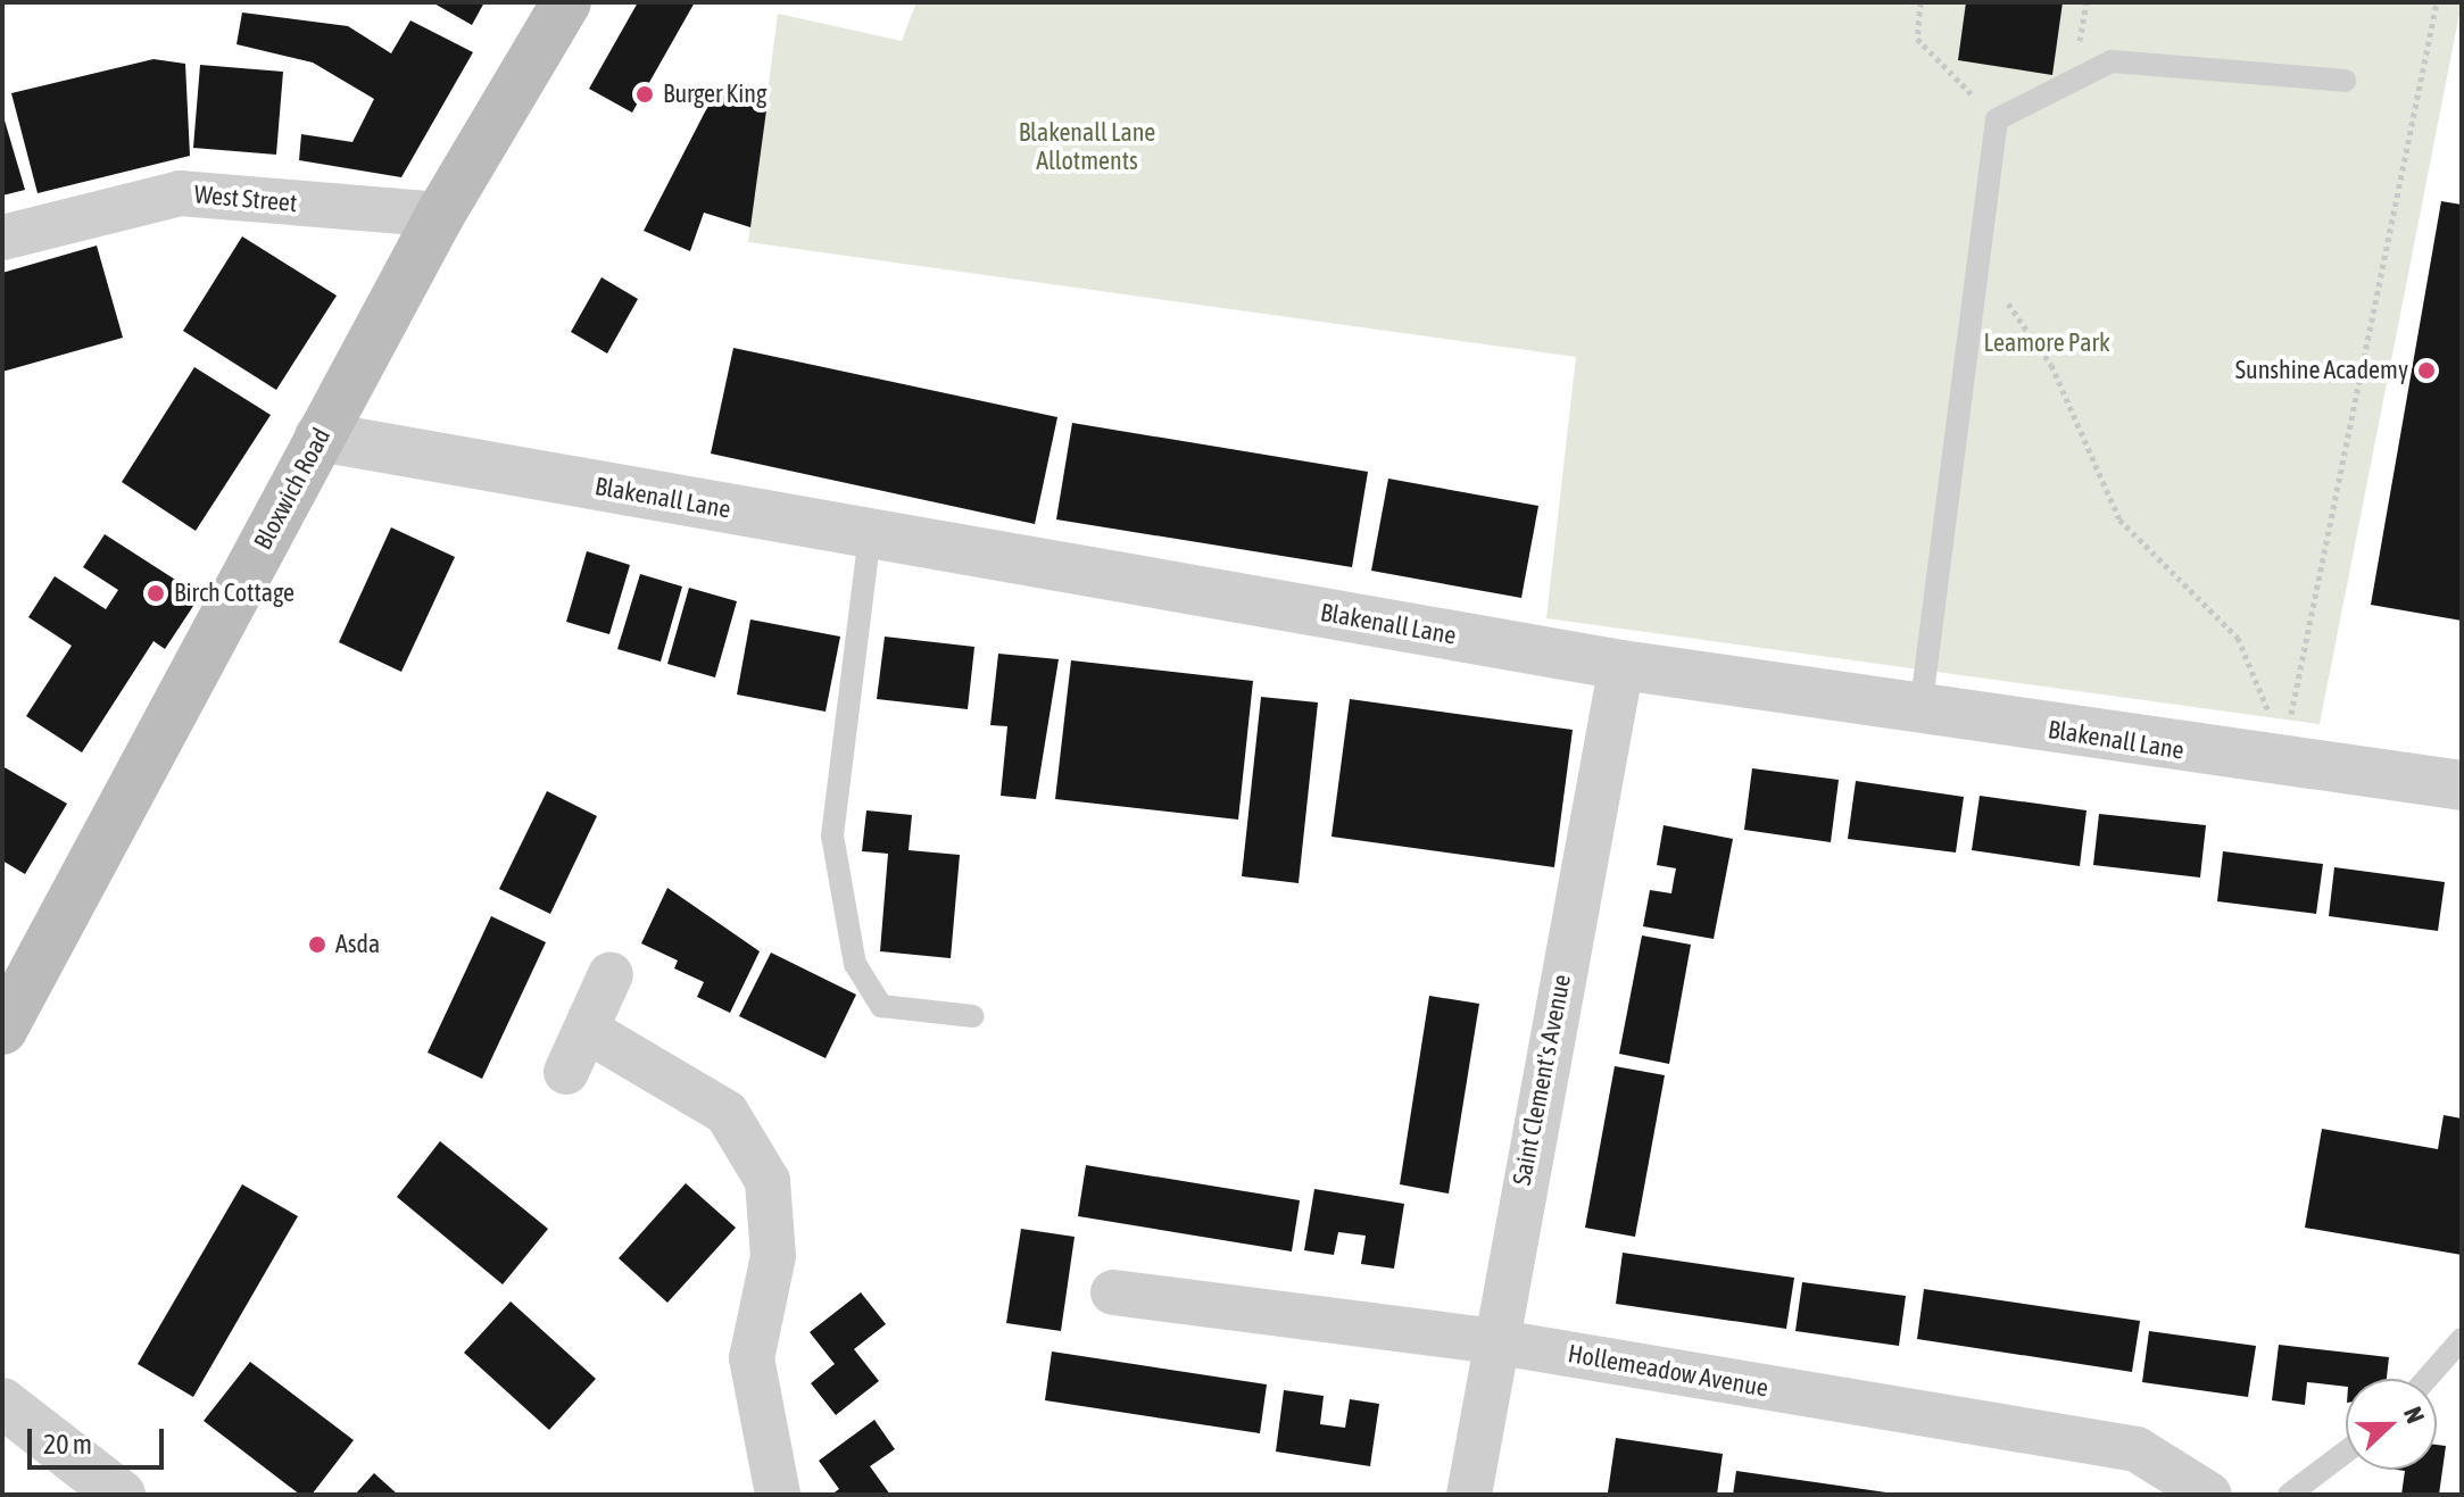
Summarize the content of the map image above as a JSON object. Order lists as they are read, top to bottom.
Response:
{
  "streets": {
    "main road": ["Bloxwich Road"],
    "street": [
      "West Street",
      "Blakenall Lane",
      "Saint Clement's Avenue",
      "Hollemeadow Avenue"
    ]
  },
  "crossings": [
    ["West Street", "Bloxwich Road"],
    ["Bloxwich Road", "Blakenall Lane"],
    ["Blakenall Lane", "Saint Clement's Avenue"],
    ["Saint Clement's Avenue", "Hollemeadow Avenue"]
  ],
  "parks": ["Blakenall Lane Allotments", "Leamore Park"],
  "places": [
    "Burger King",
    "Sunshine Academy",
    "Birch Cottage",
    "Asda"
  ],
  "scale_bar": "20 m",
  "north": "right"
}
